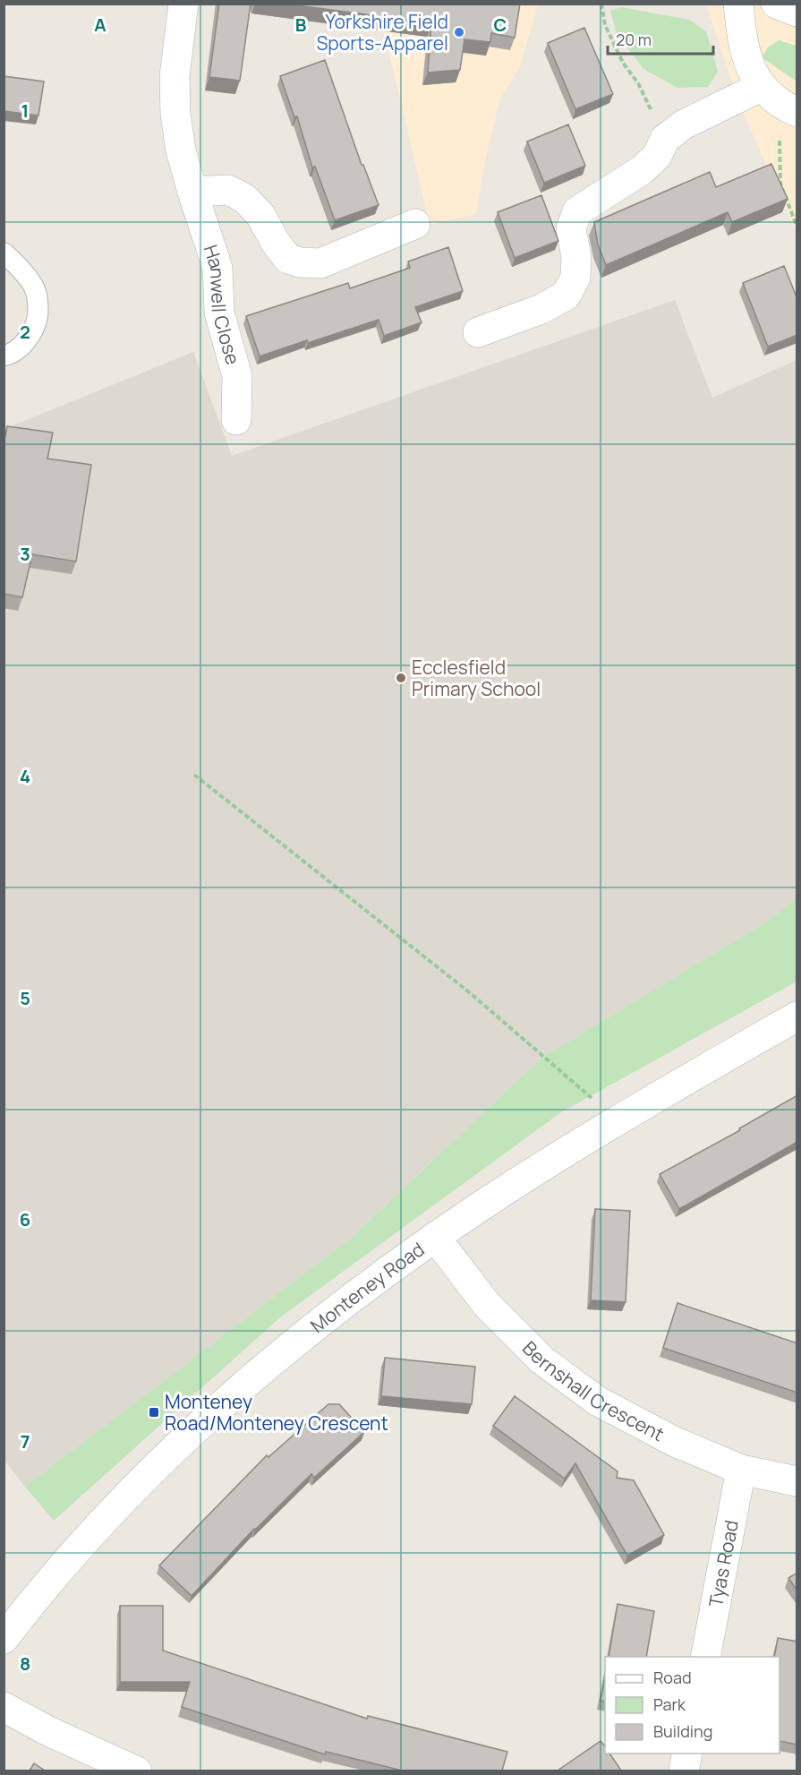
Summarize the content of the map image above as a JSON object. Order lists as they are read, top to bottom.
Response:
{
  "streets": {
    "street": [
      "Hanwell Close",
      "Monteney Road",
      "Bernshall Crescent",
      "Tyas Road"
    ]
  },
  "crossings": [
    ["Monteney Road", "Bernshall Crescent"],
    ["Bernshall Crescent", "Tyas Road"]
  ],
  "places": {
    "other": ["Yorkshire Field Sports-Apparel", "Ecclesfield Primary School"],
    "transit": ["Monteney Road/Monteney Crescent"]
  },
  "legend": ["Road", "Park", "Building"],
  "scale_bar": "20 m",
  "grid": {
    "columns": ["A", "B", "C"],
    "rows": [
      "1",
      "2",
      "3",
      "4",
      "5",
      "6",
      "7",
      "8"
    ]
  }
}
